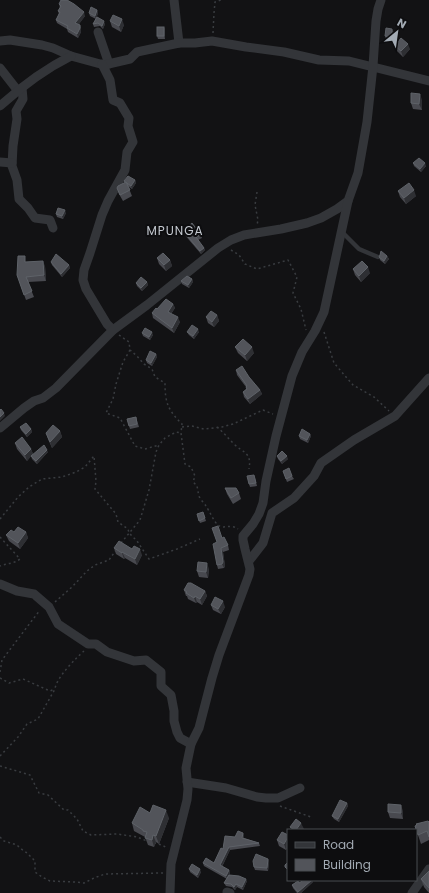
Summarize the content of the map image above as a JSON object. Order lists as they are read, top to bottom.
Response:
{
  "districts": ["MPUNGA"],
  "legend": ["Road", "Building"],
  "north": "top right"
}
